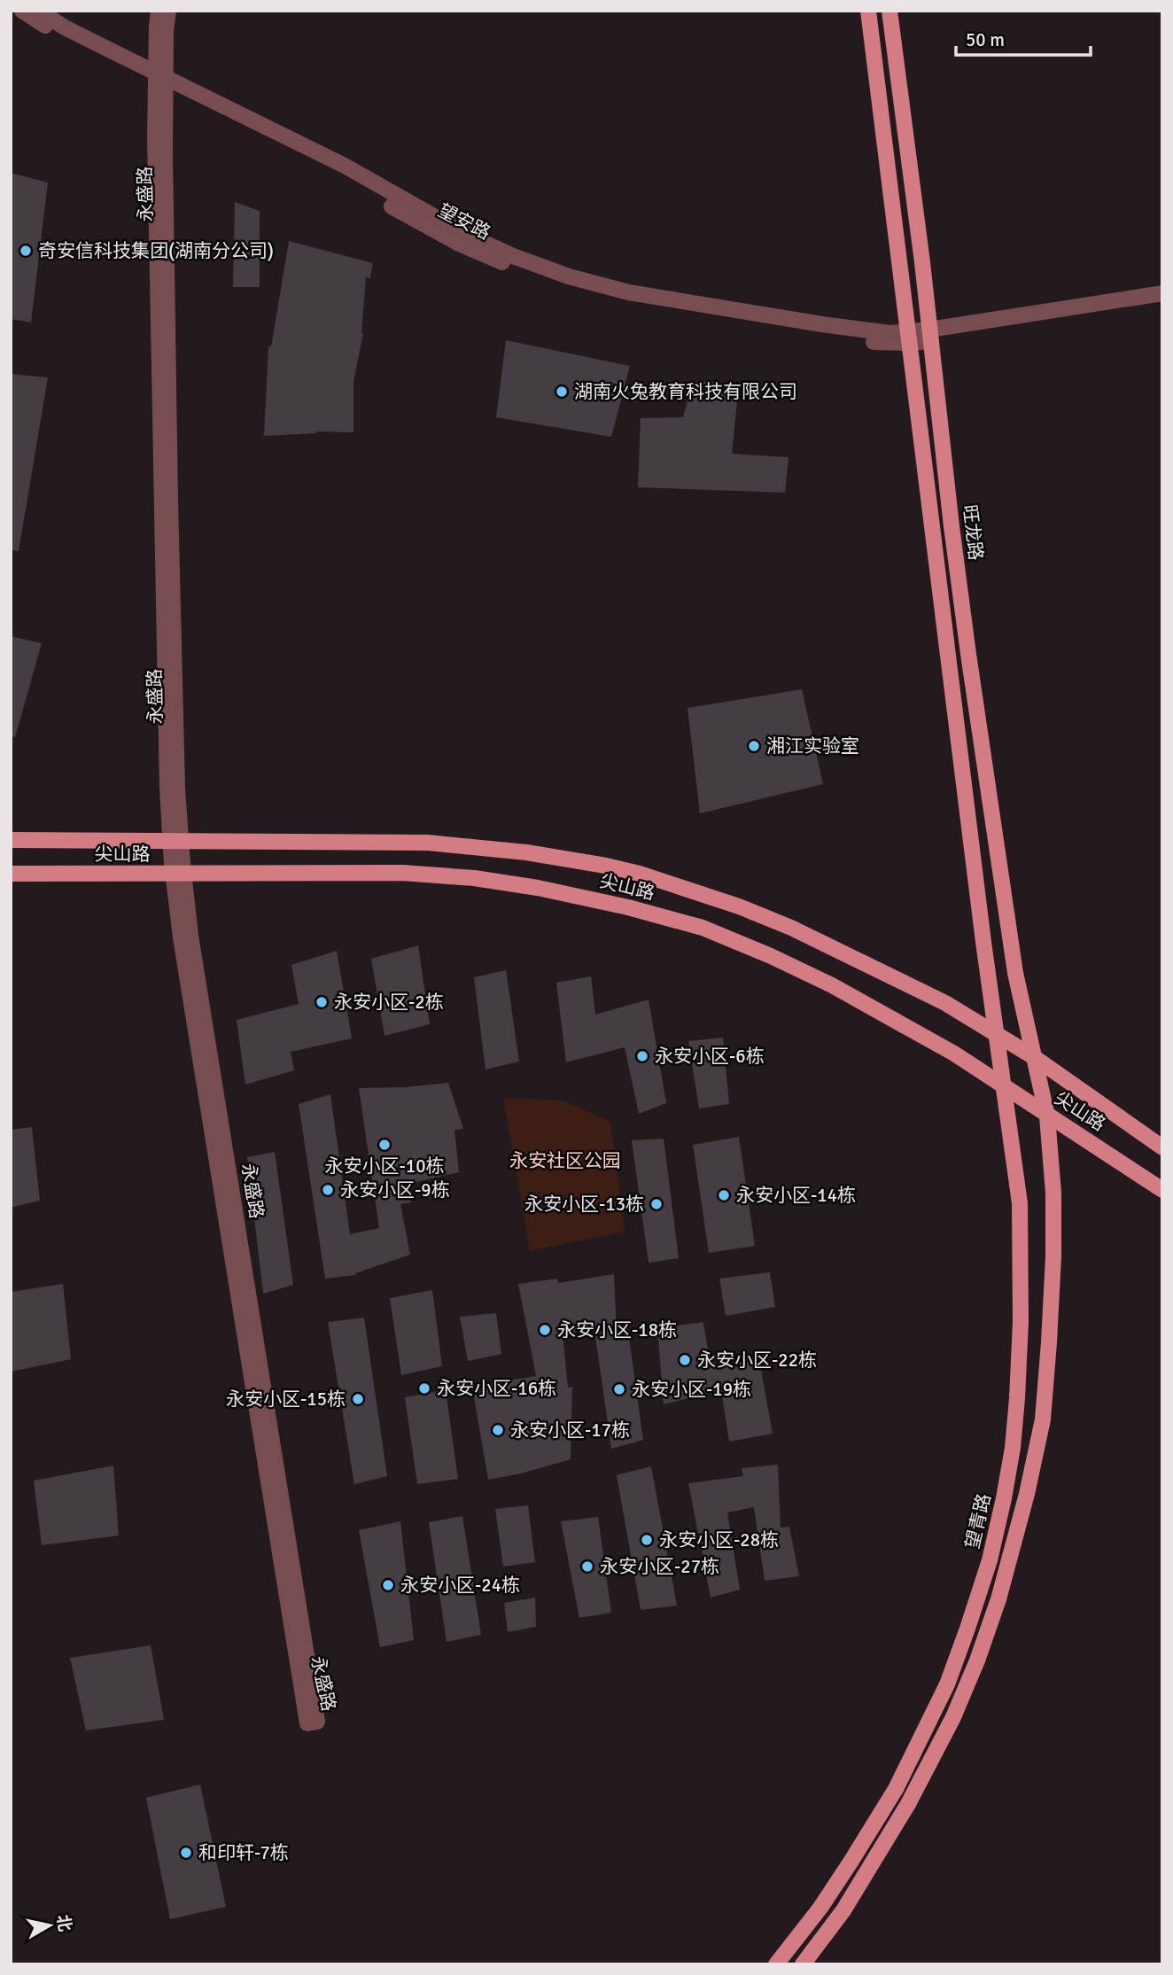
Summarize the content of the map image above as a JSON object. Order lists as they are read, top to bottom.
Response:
{
  "streets": {
    "main road": ["旺龙路", "尖山路", "望青路"],
    "street": ["永盛路", "望安路"]
  },
  "crossings": [
    ["永盛路", "望安路"],
    ["永盛路", "尖山路"],
    ["望安路", "旺龙路"],
    ["旺龙路", "尖山路"],
    ["旺龙路", "望青路"],
    ["尖山路", "望青路"]
  ],
  "parks": ["永安社区公园"],
  "places": [
    "奇安信科技集团(湖南分公司)",
    "湖南火兔教育科技有限公司",
    "湘江实验室",
    "永安小区-2栋",
    "永安小区-6栋",
    "永安小区-10栋",
    "永安小区-9栋",
    "永安小区-14栋",
    "永安小区-13栋",
    "永安小区-18栋",
    "永安小区-22栋",
    "永安小区-16栋",
    "永安小区-19栋",
    "永安小区-15栋",
    "永安小区-17栋",
    "永安小区-28栋",
    "永安小区-27栋",
    "永安小区-24栋",
    "和印轩-7栋"
  ],
  "scale_bar": "50 m",
  "north": "right"
}
